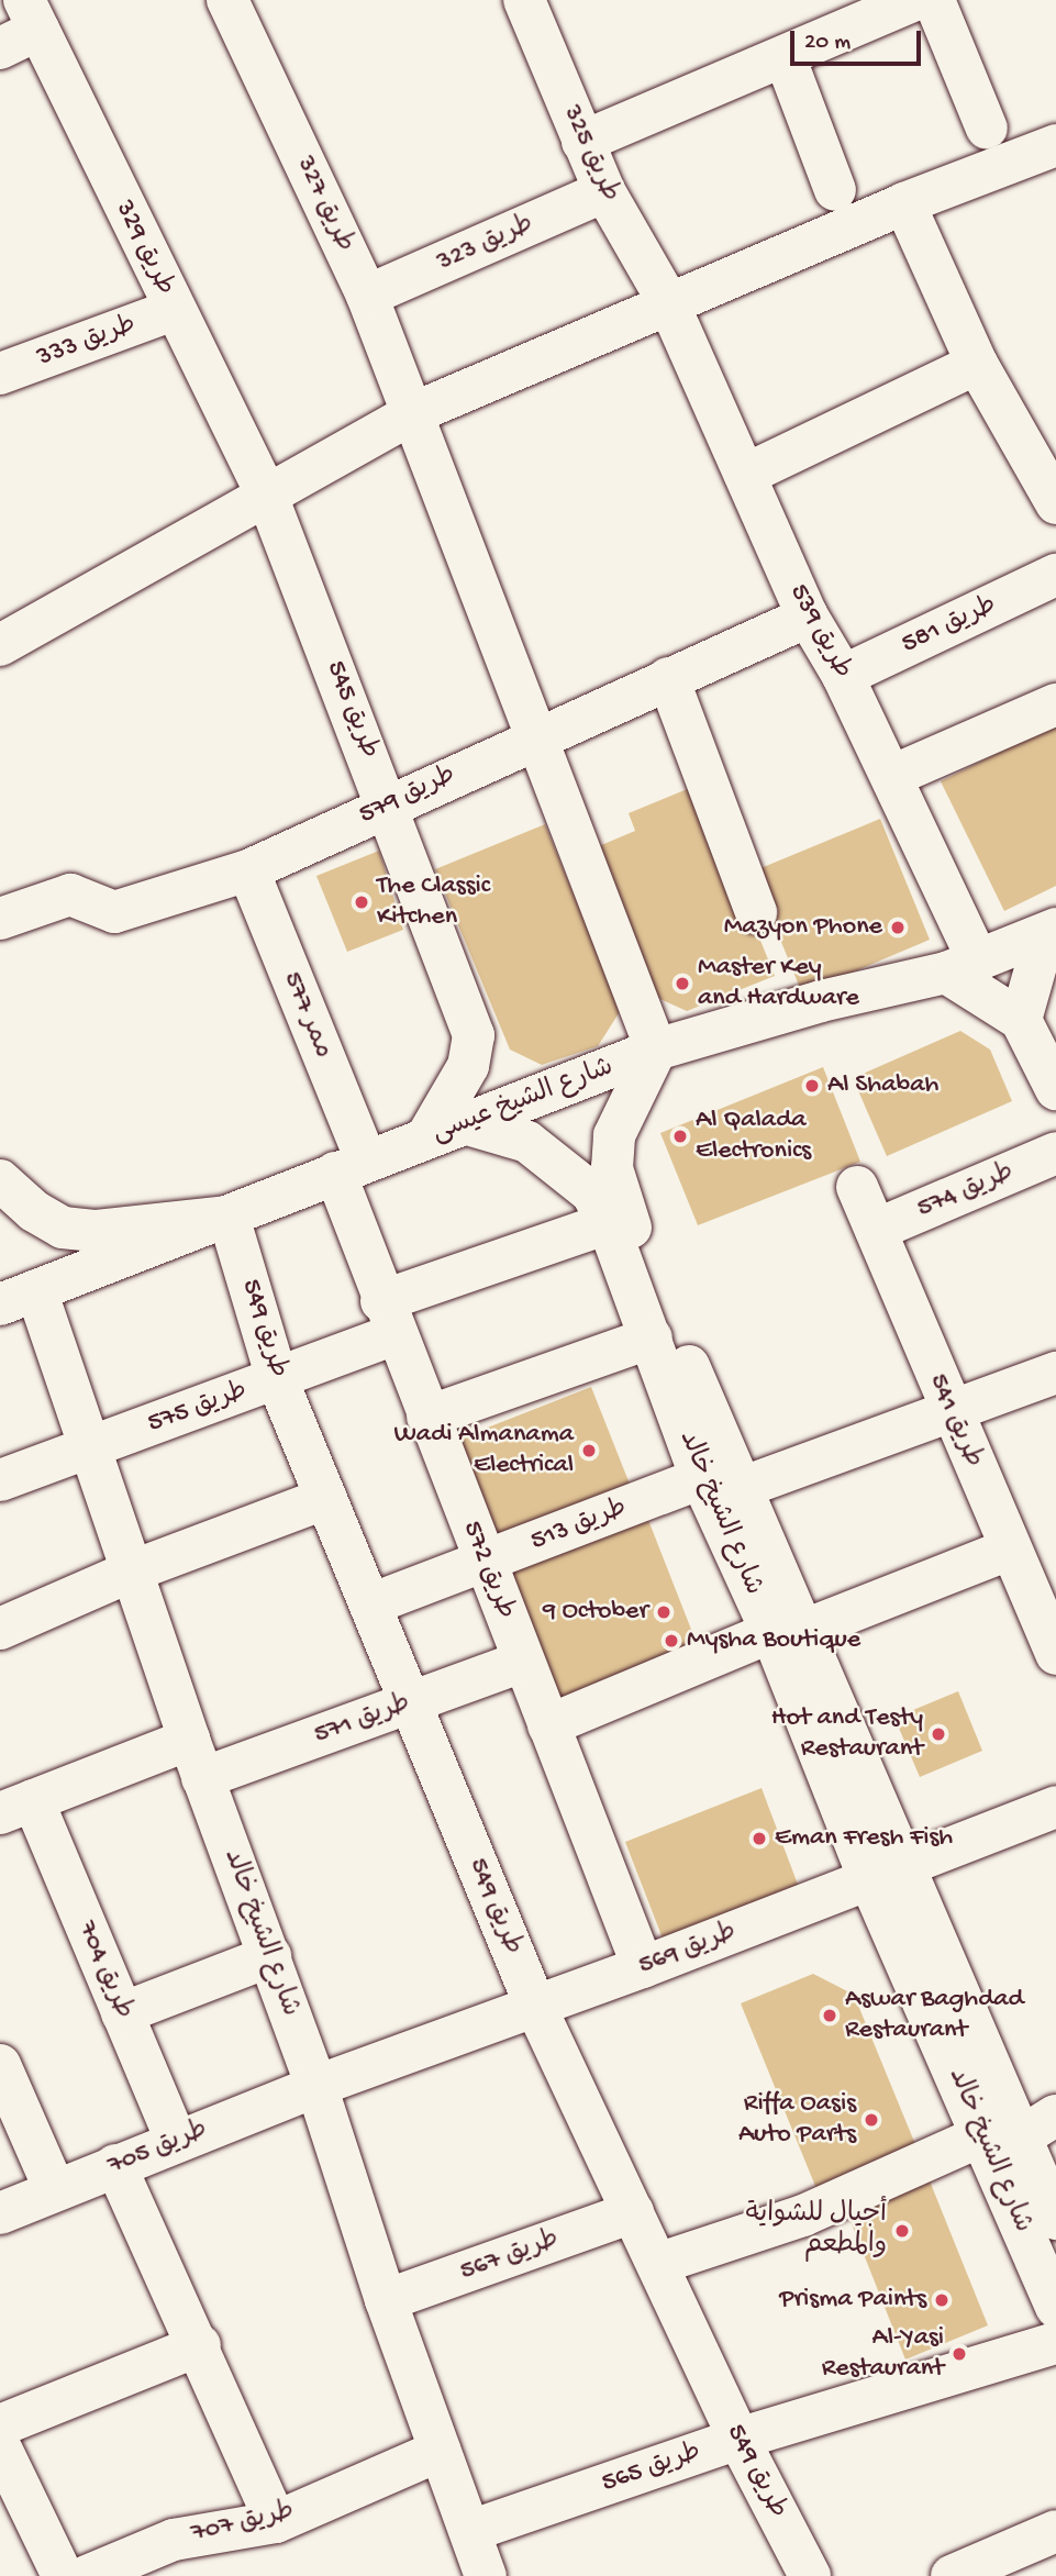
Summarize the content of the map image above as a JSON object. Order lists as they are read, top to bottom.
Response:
{
  "streets": {
    "street": [
      "طريق 325",
      "طريق 327",
      "طريق 323",
      "طريق 329",
      "طريق 333",
      "طريق 581",
      "طريق 539",
      "طريق 545",
      "طريق 579",
      "ممر 577",
      "شارع الشيخ عيسى",
      "طريق 574",
      "طريق 549",
      "طريق 575",
      "طريق 541",
      "شارع الشيخ خالد",
      "طريق 513",
      "طريق 572",
      "طريق 571",
      "طريق 569",
      "طريق 704",
      "طريق 705",
      "طريق 567",
      "طريق 565",
      "طريق 707"
    ]
  },
  "crossings": [
    ["طريق 325", "طريق 323"],
    ["طريق 325", "طريق 539"],
    ["طريق 327", "طريق 323"],
    ["طريق 327", "طريق 579"],
    ["طريق 327", "شارع الشيخ عيسى"],
    ["طريق 327", "شارع الشيخ خالد"],
    ["طريق 329", "طريق 333"],
    ["طريق 329", "طريق 545"],
    ["طريق 581", "طريق 539"],
    ["طريق 539", "طريق 579"],
    ["طريق 539", "شارع الشيخ عيسى"],
    ["طريق 545", "طريق 579"],
    ["طريق 545", "شارع الشيخ عيسى"],
    ["طريق 545", "شارع الشيخ خالد"],
    ["طريق 579", "ممر 577"],
    ["ممر 577", "شارع الشيخ عيسى"],
    ["ممر 577", "طريق 572"],
    ["شارع الشيخ عيسى", "طريق 549"],
    ["شارع الشيخ عيسى", "شارع الشيخ خالد"],
    ["شارع الشيخ عيسى", "طريق 572"],
    ["طريق 574", "طريق 541"],
    ["طريق 549", "طريق 575"],
    ["طريق 549", "طريق 513"],
    ["طريق 549", "طريق 571"],
    ["طريق 549", "طريق 569"],
    ["طريق 549", "طريق 567"],
    ["طريق 549", "طريق 565"],
    ["طريق 575", "شارع الشيخ خالد"],
    ["طريق 575", "طريق 572"],
    ["شارع الشيخ خالد", "طريق 513"],
    ["شارع الشيخ خالد", "طريق 571"],
    ["شارع الشيخ خالد", "طريق 569"],
    ["شارع الشيخ خالد", "طريق 705"],
    ["شارع الشيخ خالد", "طريق 567"],
    ["شارع الشيخ خالد", "طريق 565"],
    ["شارع الشيخ خالد", "طريق 707"],
    ["طريق 513", "طريق 572"],
    ["طريق 572", "طريق 571"],
    ["طريق 572", "طريق 569"],
    ["طريق 569", "طريق 705"],
    ["طريق 704", "طريق 705"]
  ],
  "places": [
    "The Classic Kitchen",
    "Mazyon Phone",
    "Master Key and Hardware",
    "Al Shabah",
    "Al Qalada Electronics",
    "Wadi Almanama Electrical",
    "9 October",
    "Mysha Boutique",
    "Hot and Testy Restaurant",
    "Eman Fresh Fish",
    "Aswar Baghdad Restaurant",
    "Riffa Oasis Auto Parts",
    "أجيال للشواية والمطعم",
    "Prisma Paints",
    "Al-Yasi Restaurant"
  ],
  "scale_bar": "20 m"
}
